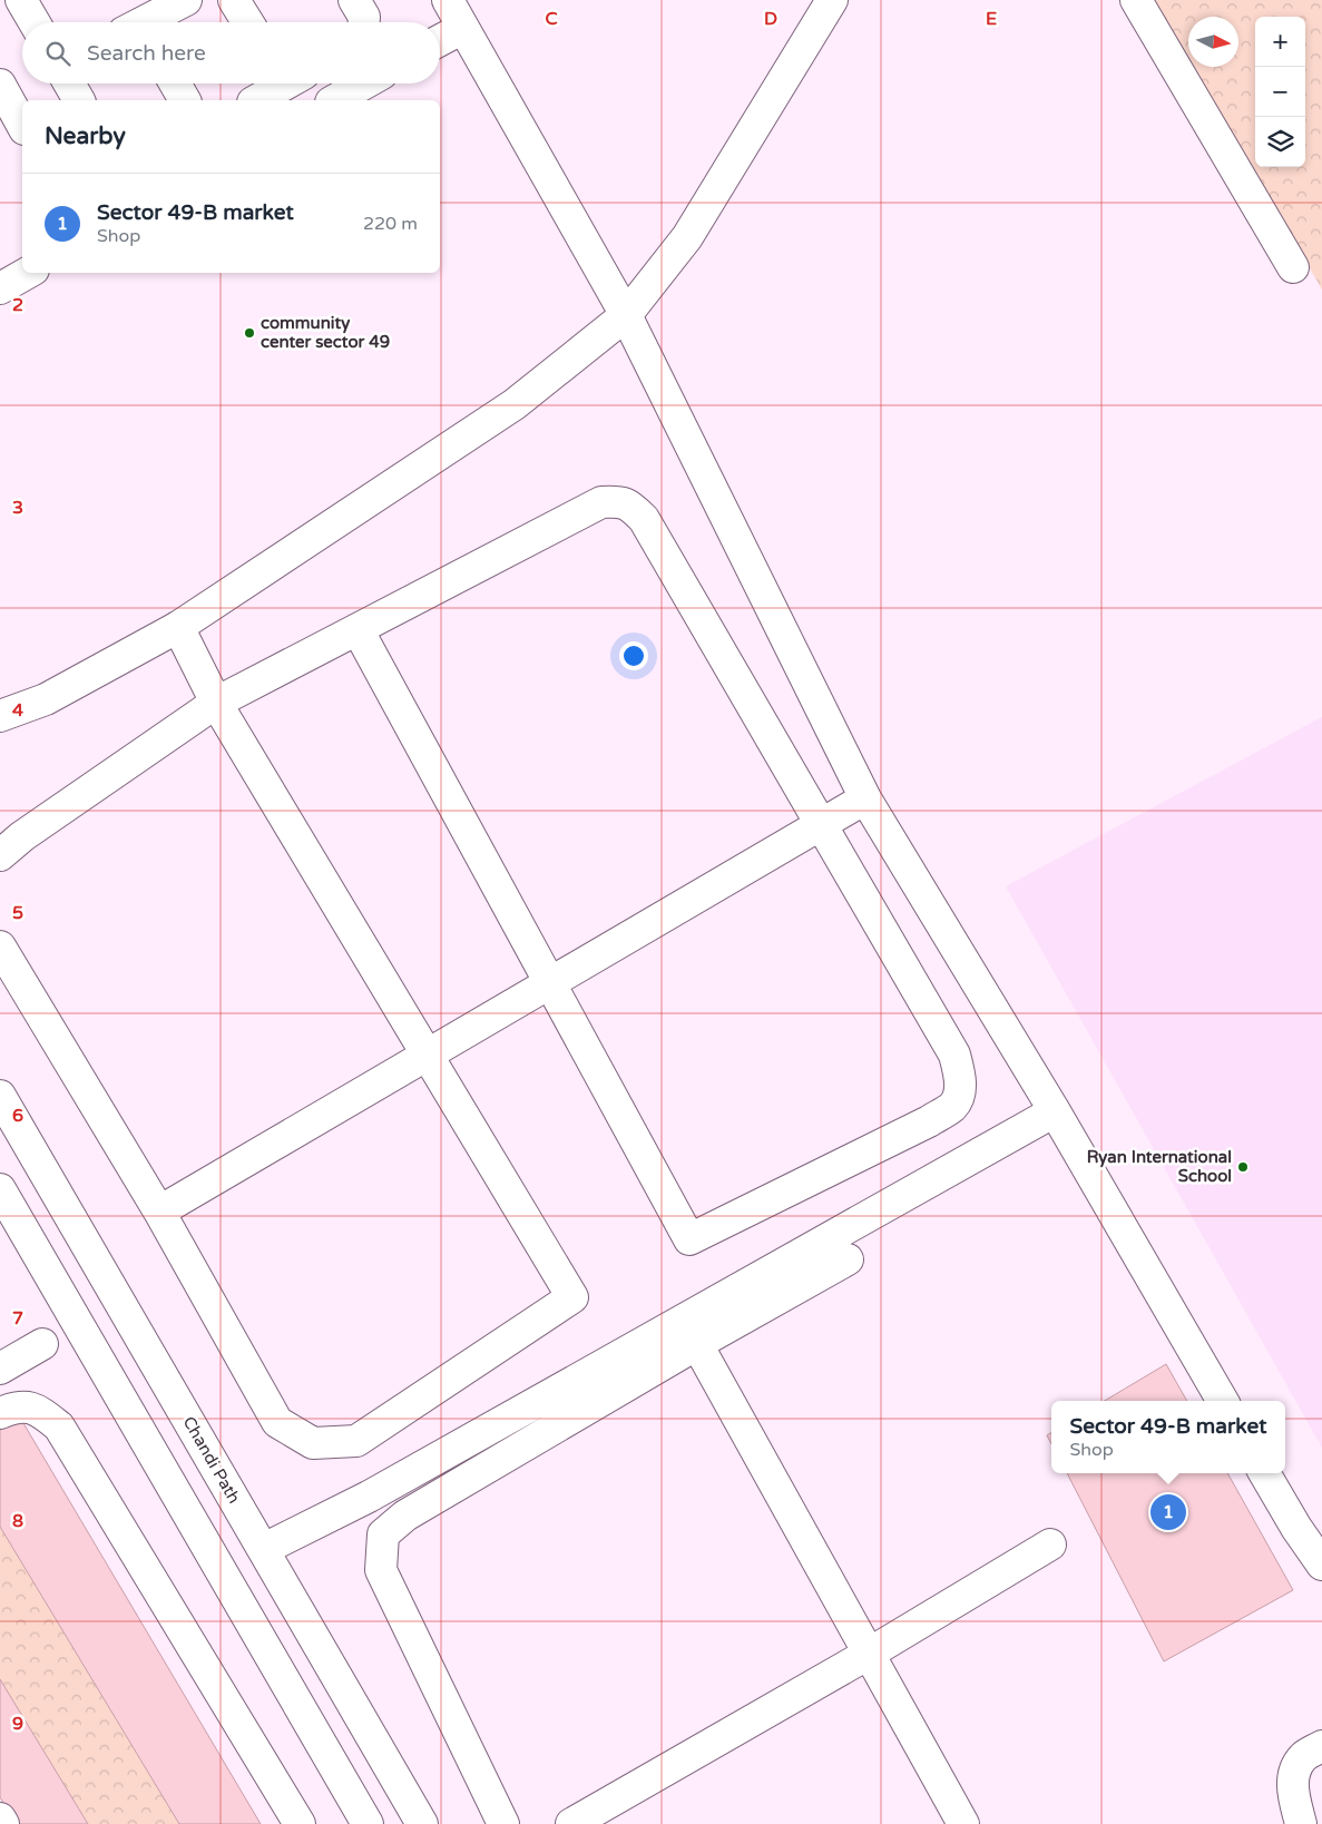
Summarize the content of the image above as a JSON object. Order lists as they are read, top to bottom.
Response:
{
  "streets": {
    "street": ["Chandi Path"]
  },
  "places": ["community center sector 49", "Ryan International School"],
  "north": "right",
  "page": {
    "map_buttons": ["+", "−"],
    "search": "Search here",
    "heading": "Nearby",
    "list": [
      {
        "mark": "1",
        "name": "Sector 49-B market",
        "note": "Shop",
        "value": "220 m"
      }
    ],
    "popup": ["Sector 49-B market", "Shop"],
    "pins": "1"
  },
  "grid": {
    "columns": ["C", "D", "E"],
    "rows": [
      "2",
      "3",
      "4",
      "5",
      "6",
      "7",
      "8",
      "9"
    ]
  }
}
